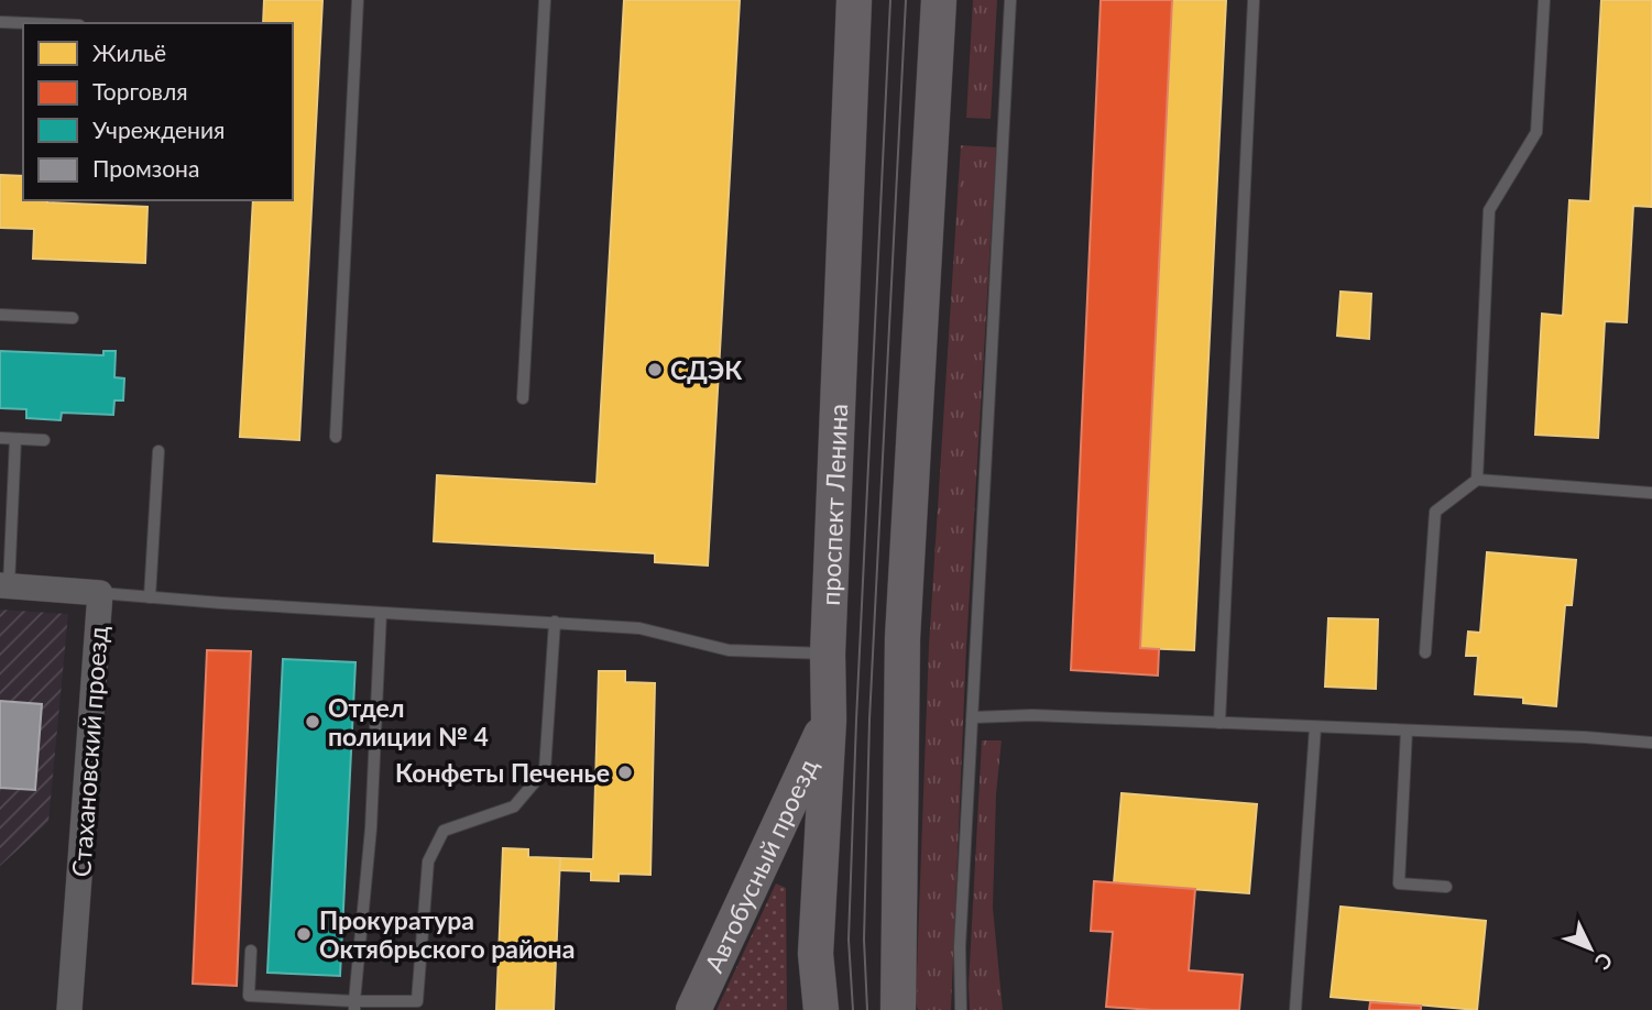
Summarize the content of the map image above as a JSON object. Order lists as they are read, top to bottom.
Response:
{
  "streets": {
    "main road": ["проспект Ленина", "Автобусный проезд"],
    "street": ["Стахановский проезд"]
  },
  "crossings": [
    ["проспект Ленина", "Автобусный проезд"]
  ],
  "places": [
    "СДЭК",
    "Отдел полиции № 4",
    "Конфеты Печенье",
    "Прокуратура Октябрьского района"
  ],
  "legend": [
    "Жильё",
    "Торговля",
    "Учреждения",
    "Промзона"
  ],
  "north": "bottom right"
}
